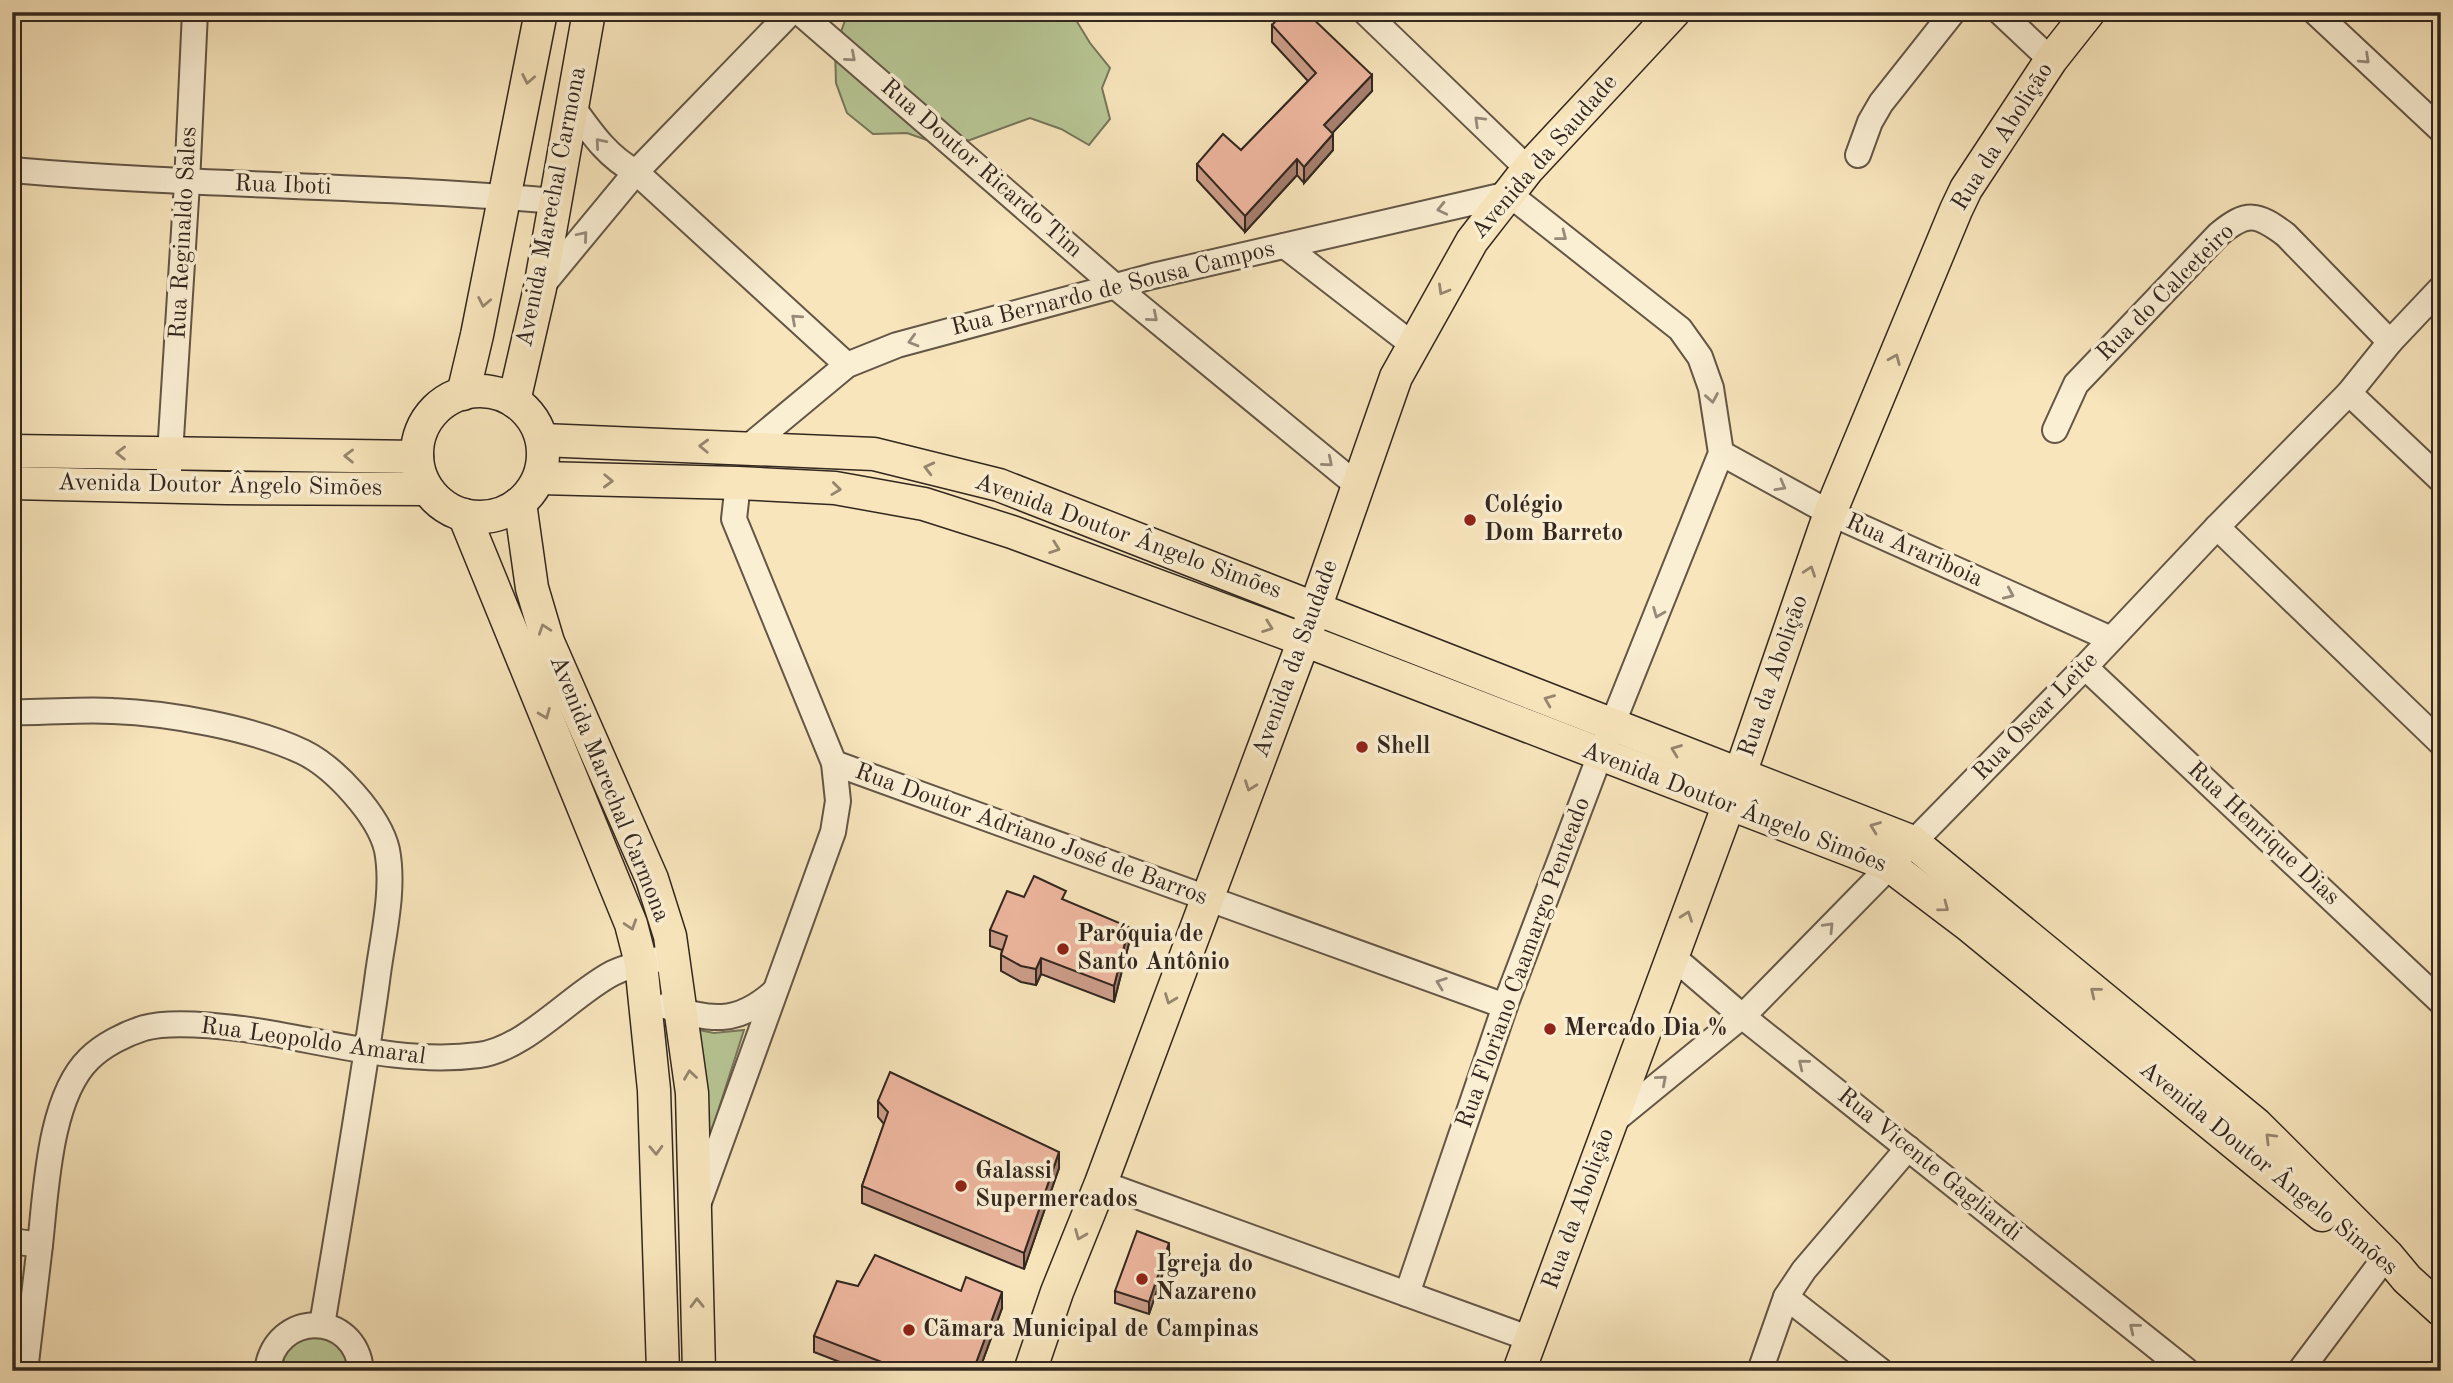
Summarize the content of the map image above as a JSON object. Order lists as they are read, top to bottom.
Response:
{
  "streets": {
    "main road": [
      "Rua da Abolição",
      "Avenida da Saudade",
      "Avenida Marechal Carmona",
      "Avenida Doutor Ângelo Simões"
    ],
    "street": [
      "Rua Doutor Ricardo Tim",
      "Rua Iboti",
      "Rua Reginaldo Sales",
      "Rua Bernardo de Sousa Campos",
      "Rua do Calceteiro",
      "Rua Arariboia",
      "Rua Oscar Leite",
      "Rua Henrique Dias",
      "Rua Doutor Adriano José de Barros",
      "Rua Floriano Caamargo Penteado",
      "Rua Leopoldo Amaral",
      "Rua Vicente Gagliardi"
    ]
  },
  "crossings": [
    ["Rua da Abolição", "Avenida Doutor Ângelo Simões"],
    ["Rua da Abolição", "Rua Arariboia"],
    ["Rua da Abolição", "Rua Oscar Leite"],
    ["Rua da Abolição", "Rua Vicente Gagliardi"],
    ["Avenida da Saudade", "Rua Doutor Ricardo Tim"],
    ["Avenida da Saudade", "Rua Bernardo de Sousa Campos"],
    ["Avenida da Saudade", "Avenida Doutor Ângelo Simões"],
    ["Avenida da Saudade", "Rua Doutor Adriano José de Barros"],
    ["Rua Doutor Ricardo Tim", "Rua Bernardo de Sousa Campos"],
    ["Rua Iboti", "Avenida Marechal Carmona"],
    ["Rua Iboti", "Rua Reginaldo Sales"],
    ["Avenida Marechal Carmona", "Avenida Doutor Ângelo Simões"],
    ["Avenida Marechal Carmona", "Rua Leopoldo Amaral"],
    ["Rua Reginaldo Sales", "Avenida Doutor Ângelo Simões"],
    ["Rua Bernardo de Sousa Campos", "Avenida Doutor Ângelo Simões"],
    ["Rua do Calceteiro", "Rua Oscar Leite"],
    ["Avenida Doutor Ângelo Simões", "Rua Oscar Leite"],
    ["Avenida Doutor Ângelo Simões", "Rua Floriano Caamargo Penteado"],
    ["Rua Arariboia", "Rua Oscar Leite"],
    ["Rua Arariboia", "Rua Floriano Caamargo Penteado"],
    ["Rua Oscar Leite", "Rua Henrique Dias"],
    ["Rua Oscar Leite", "Rua Vicente Gagliardi"],
    ["Rua Doutor Adriano José de Barros", "Rua Floriano Caamargo Penteado"]
  ],
  "one_way": [
    "Rua da Abolição",
    "Avenida da Saudade",
    "Rua Doutor Ricardo Tim",
    "Rua Bernardo de Sousa Campos",
    "Rua Arariboia",
    "Rua Doutor Adriano José de Barros",
    "Rua Vicente Gagliardi"
  ],
  "places": [
    "Colégio Dom Barreto",
    "Shell",
    "Paróquia de Santo Antônio",
    "Mercado Dia %",
    "Galassi Supermercados",
    "Igreja do Nazareno",
    "Cãmara Municipal de Campinas"
  ]
}
